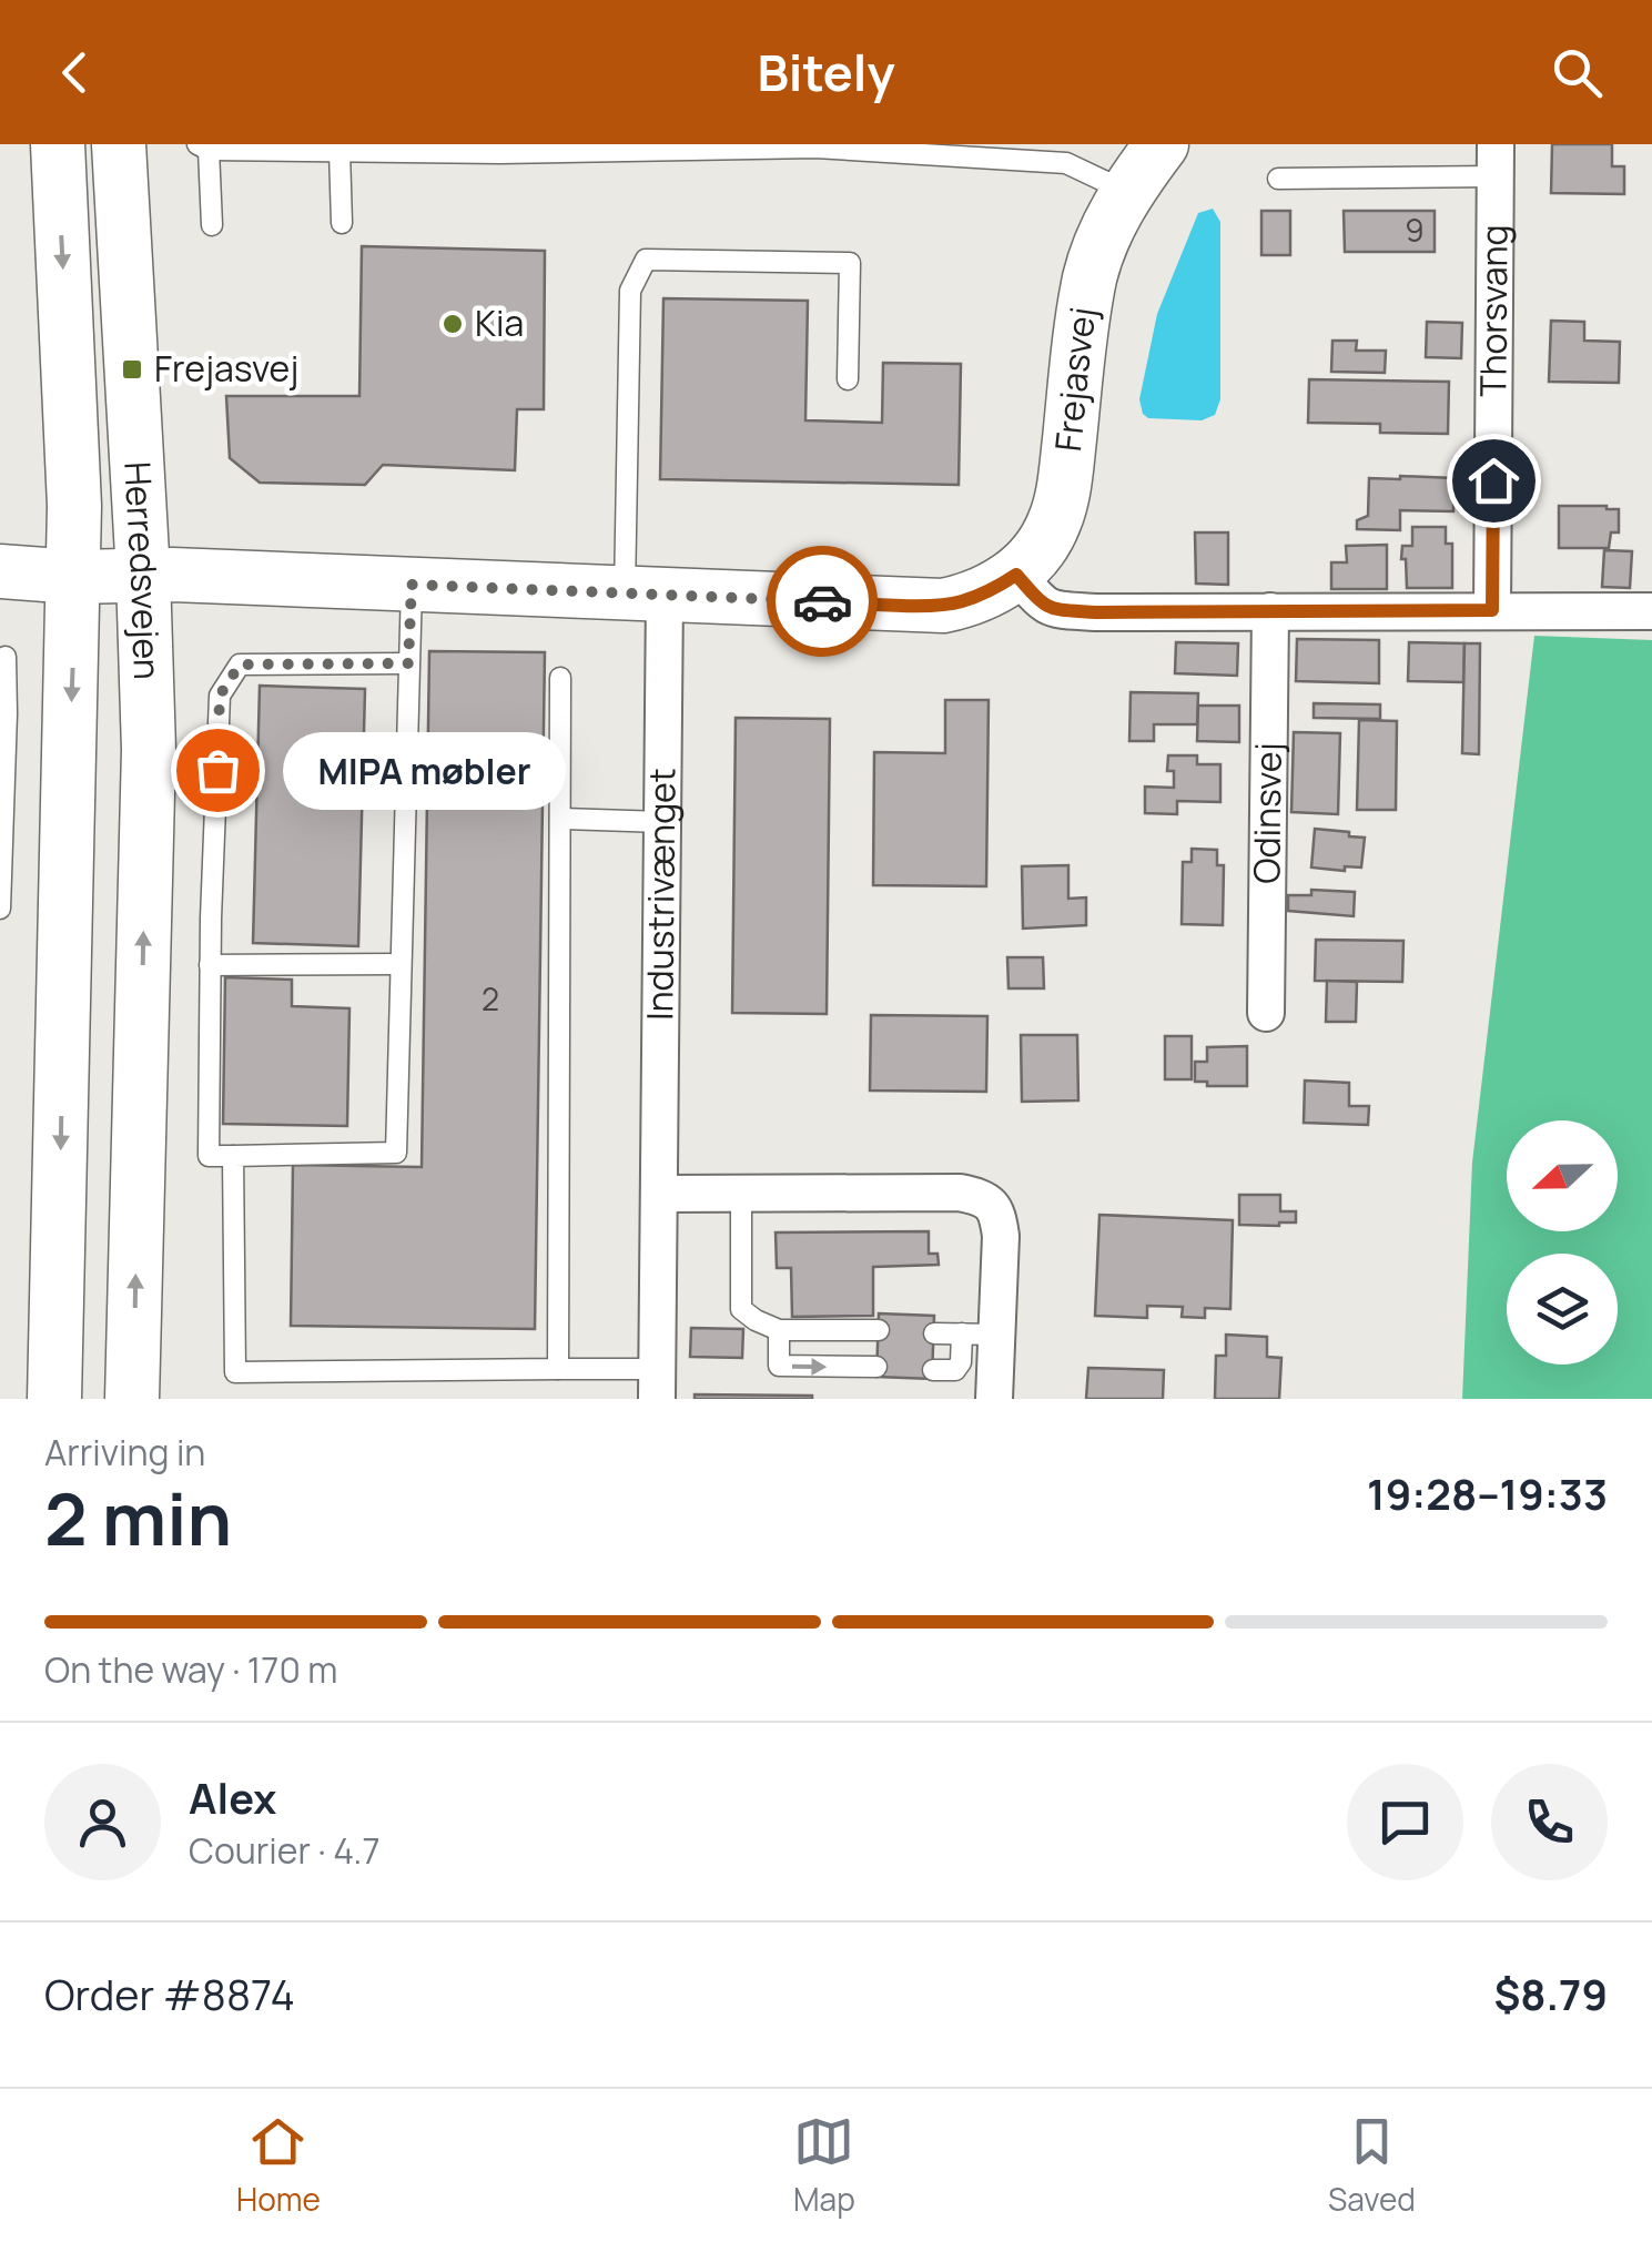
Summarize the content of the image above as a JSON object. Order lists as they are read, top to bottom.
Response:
{
  "streets": {
    "street": [
      "Thorsvang",
      "Frejasvej",
      "Herredsvejen",
      "Odinsvej",
      "Industrivænget"
    ]
  },
  "crossings": [
    ["Frejasvej", "Herredsvejen"],
    ["Frejasvej", "Industrivænget"]
  ],
  "places": {
    "other": ["Kia", "MIPA møbler"],
    "transit": ["Frejasvej"]
  },
  "house_numbers": ["9", "2"],
  "north": "left",
  "page": {
    "header": "Bitely",
    "bubble": "MIPA møbler",
    "heading": ["2 min", "Arriving in", "19:28–19:33"],
    "panel": [
      "Alex",
      "Courier · 4.7",
      "Order #8874",
      "$8.79"
    ],
    "bar": "On the way · 170 m",
    "tabs": ["Home", "Map", "Saved"]
  }
}
